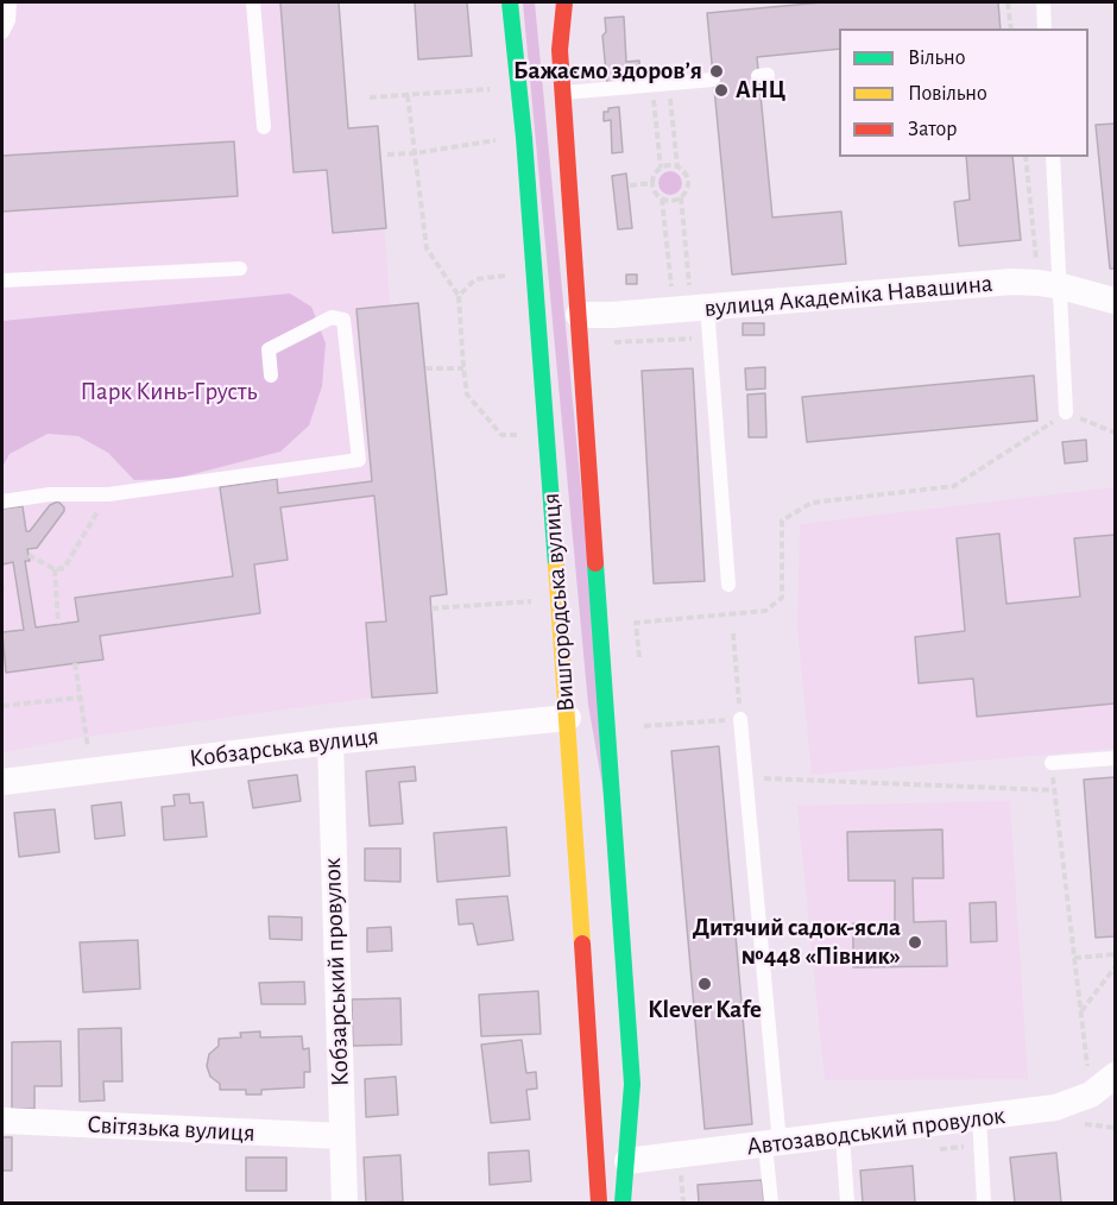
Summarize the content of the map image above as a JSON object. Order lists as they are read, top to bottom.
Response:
{
  "streets": {
    "main road": ["Вишгородська вулиця"],
    "street": [
      "вулиця Академіка Навашина",
      "Кобзарська вулиця",
      "Кобзарський провулок",
      "Світязька вулиця",
      "Автозаводський провулок"
    ]
  },
  "crossings": [
    ["вулиця Академіка Навашина", "Вишгородська вулиця"],
    ["Вишгородська вулиця", "Кобзарська вулиця"],
    ["Вишгородська вулиця", "Автозаводський провулок"],
    ["Кобзарська вулиця", "Кобзарський провулок"],
    ["Кобзарський провулок", "Світязька вулиця"]
  ],
  "parks": ["Парк Кинь-Грусть"],
  "places": [
    "Бажаємо здоровʼя",
    "АНЦ",
    "Дитячий садок-ясла №448 «Півник»",
    "Klever Kafe"
  ],
  "legend": ["Вільно", "Повільно", "Затор"]
}
